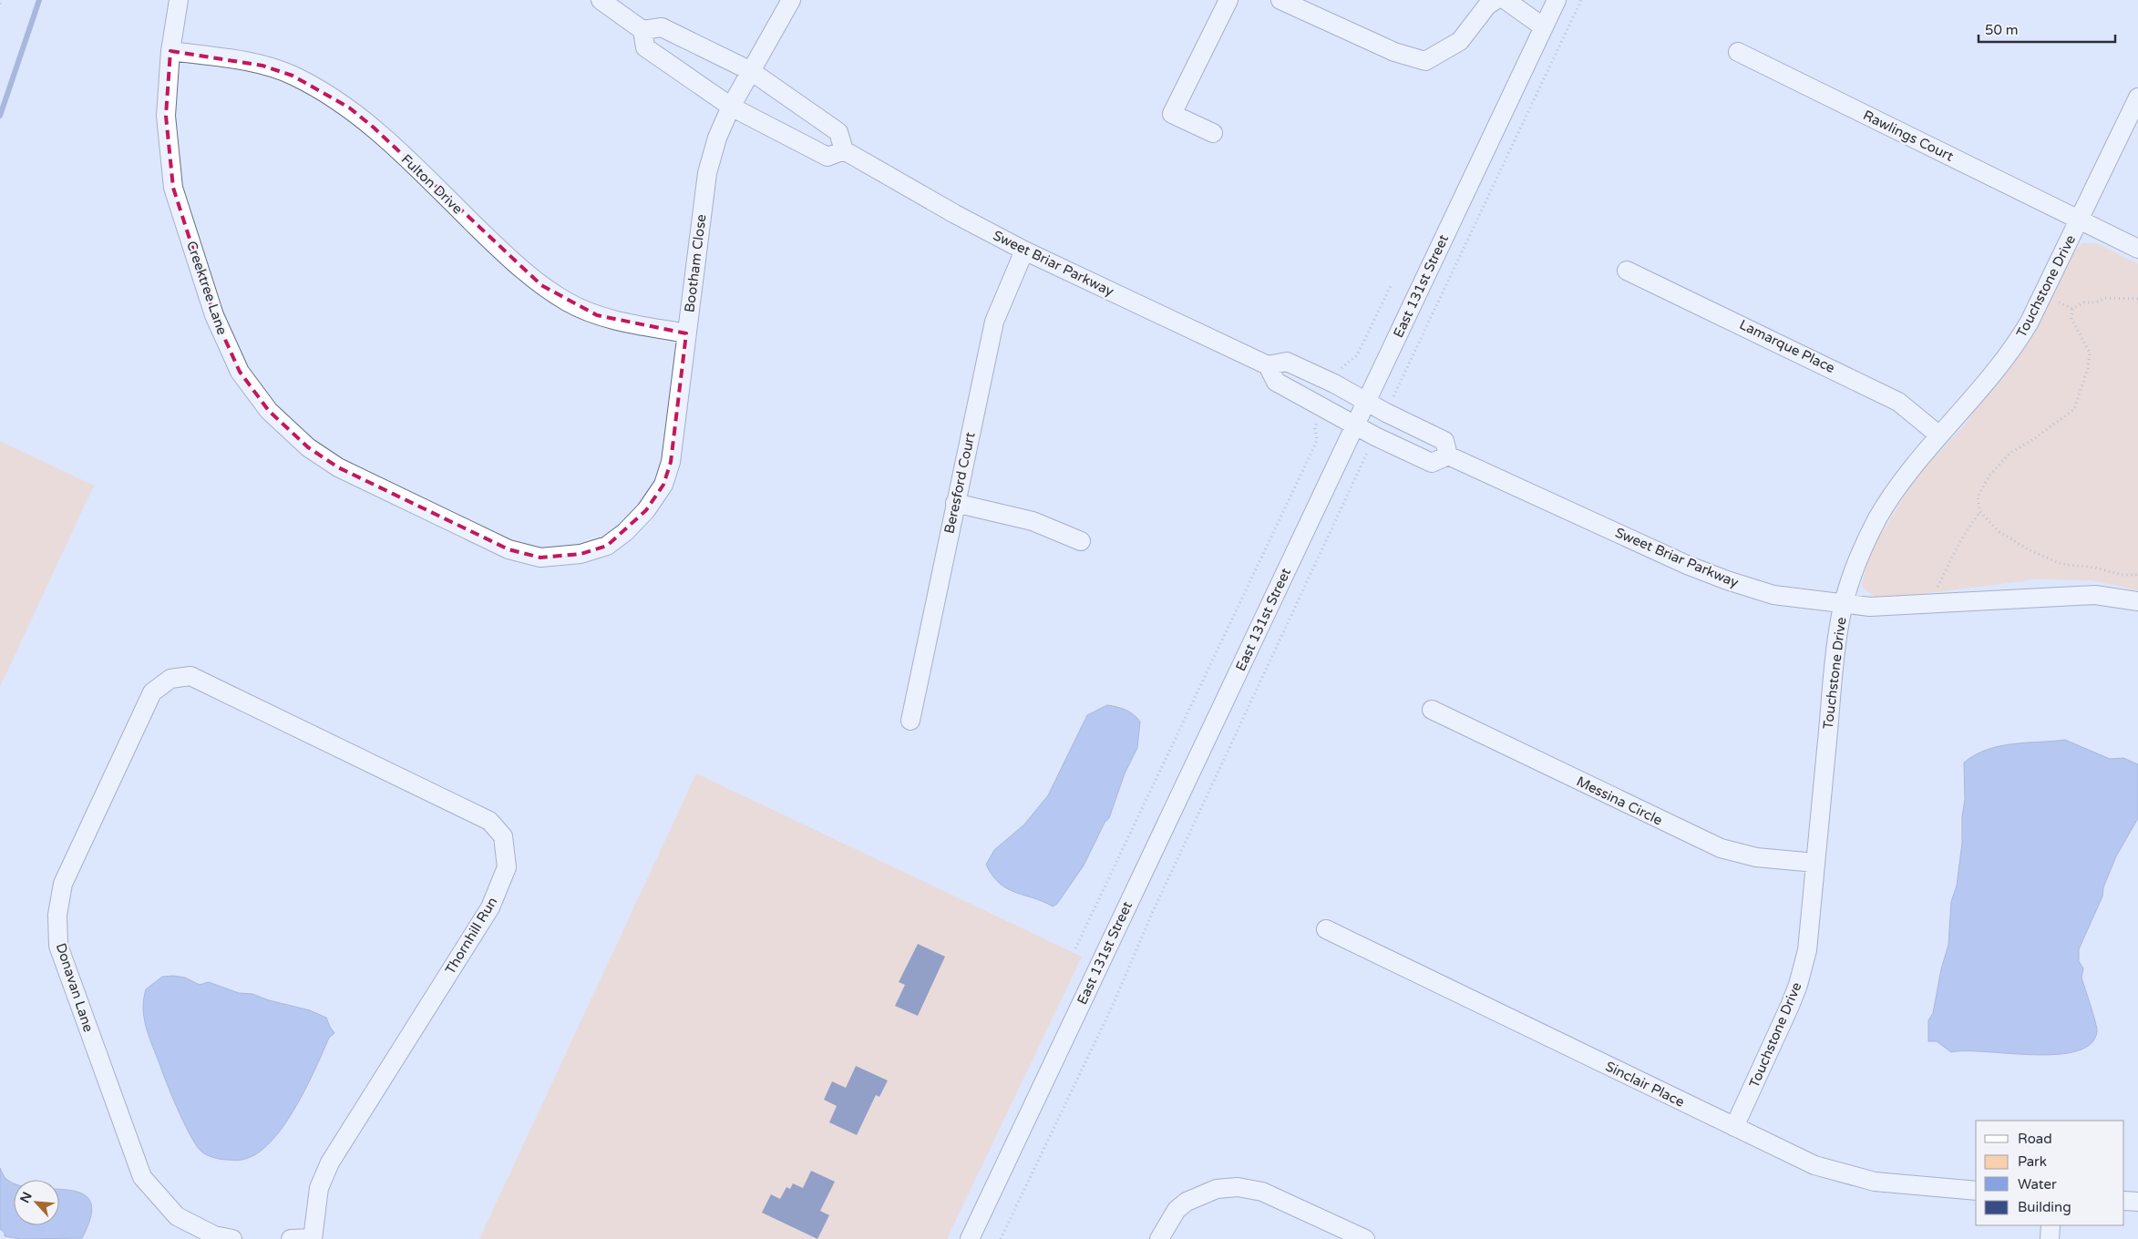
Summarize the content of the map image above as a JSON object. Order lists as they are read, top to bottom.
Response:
{
  "streets": {
    "street": [
      "Rawlings Court",
      "Fulton Drive",
      "Bootham Close",
      "Sweet Briar Parkway",
      "East 131st Street",
      "Touchstone Drive",
      "Creektree Lane",
      "Lamarque Place",
      "Beresford Court",
      "Messina Circle",
      "Thornhill Run",
      "Donavan Lane",
      "Sinclair Place"
    ]
  },
  "crossings": [
    ["Rawlings Court", "Touchstone Drive"],
    ["Fulton Drive", "Bootham Close"],
    ["Fulton Drive", "Creektree Lane"],
    ["Bootham Close", "Creektree Lane"],
    ["Sweet Briar Parkway", "Touchstone Drive"],
    ["Sweet Briar Parkway", "Beresford Court"],
    ["Touchstone Drive", "Lamarque Place"],
    ["Touchstone Drive", "Messina Circle"],
    ["Touchstone Drive", "Sinclair Place"],
    ["Thornhill Run", "Donavan Lane"]
  ],
  "legend": [
    "Road",
    "Park",
    "Water",
    "Building"
  ],
  "scale_bar": "50 m",
  "north": "top left"
}
